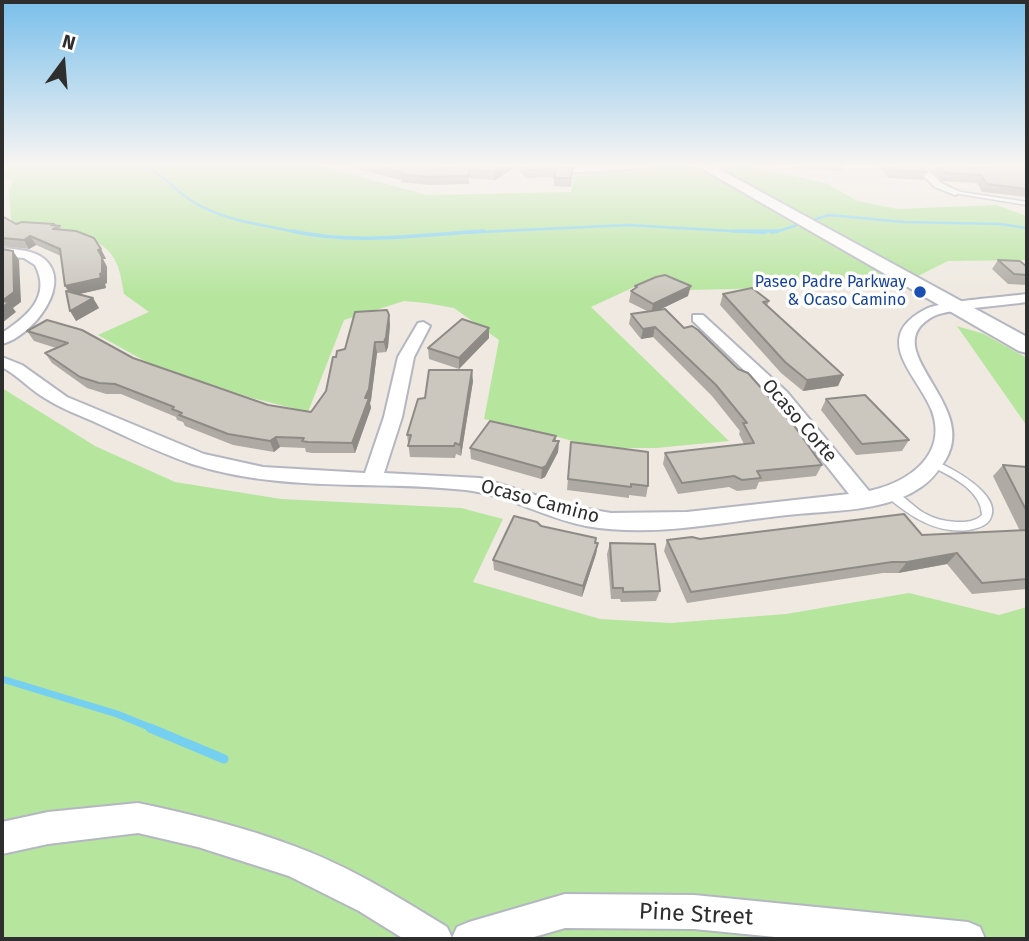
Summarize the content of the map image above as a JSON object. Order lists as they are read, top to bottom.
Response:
{
  "streets": {
    "street": ["Ocaso Corte", "Ocaso Camino", "Pine Street"]
  },
  "crossings": [
    ["Ocaso Corte", "Ocaso Camino"]
  ],
  "places": ["Paseo Padre Parkway & Ocaso Camino"],
  "north": "top"
}
